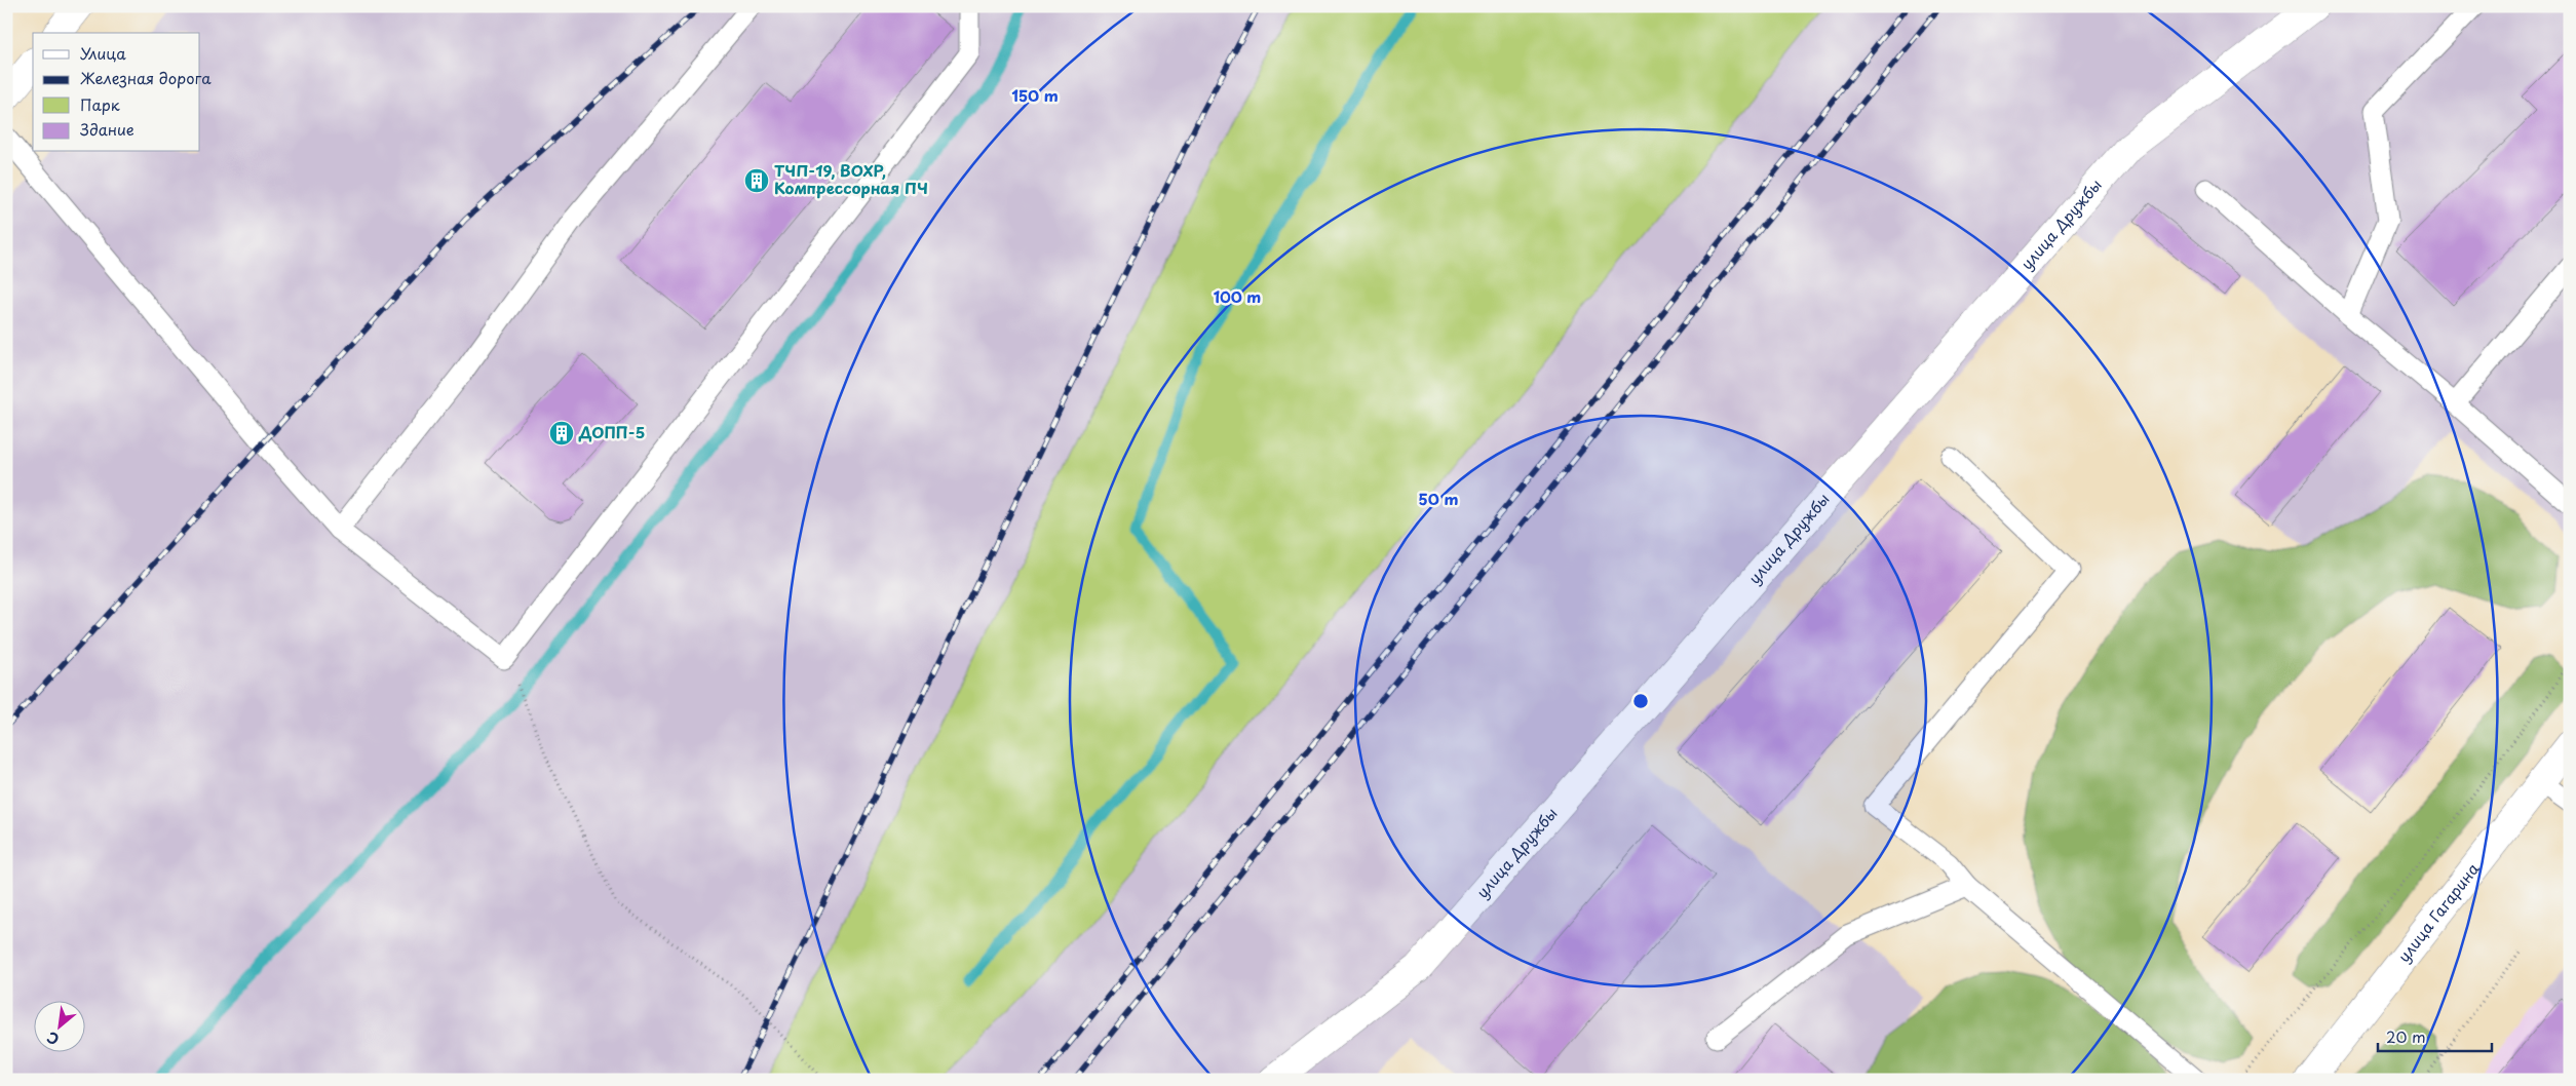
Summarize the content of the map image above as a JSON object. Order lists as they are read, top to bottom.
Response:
{
  "streets": {
    "street": ["улица Дружбы", "улица Гагарина"]
  },
  "places": {
    "building": ["ТЧП-19, ВОХР, Компрессорная ПЧ", "ДОПП-5"]
  },
  "legend": [
    "Улица",
    "Железная дорога",
    "Парк",
    "Здание"
  ],
  "scale_bar": "20 m",
  "north": "bottom left",
  "rings": ["150 m", "100 m", "50 m"]
}
